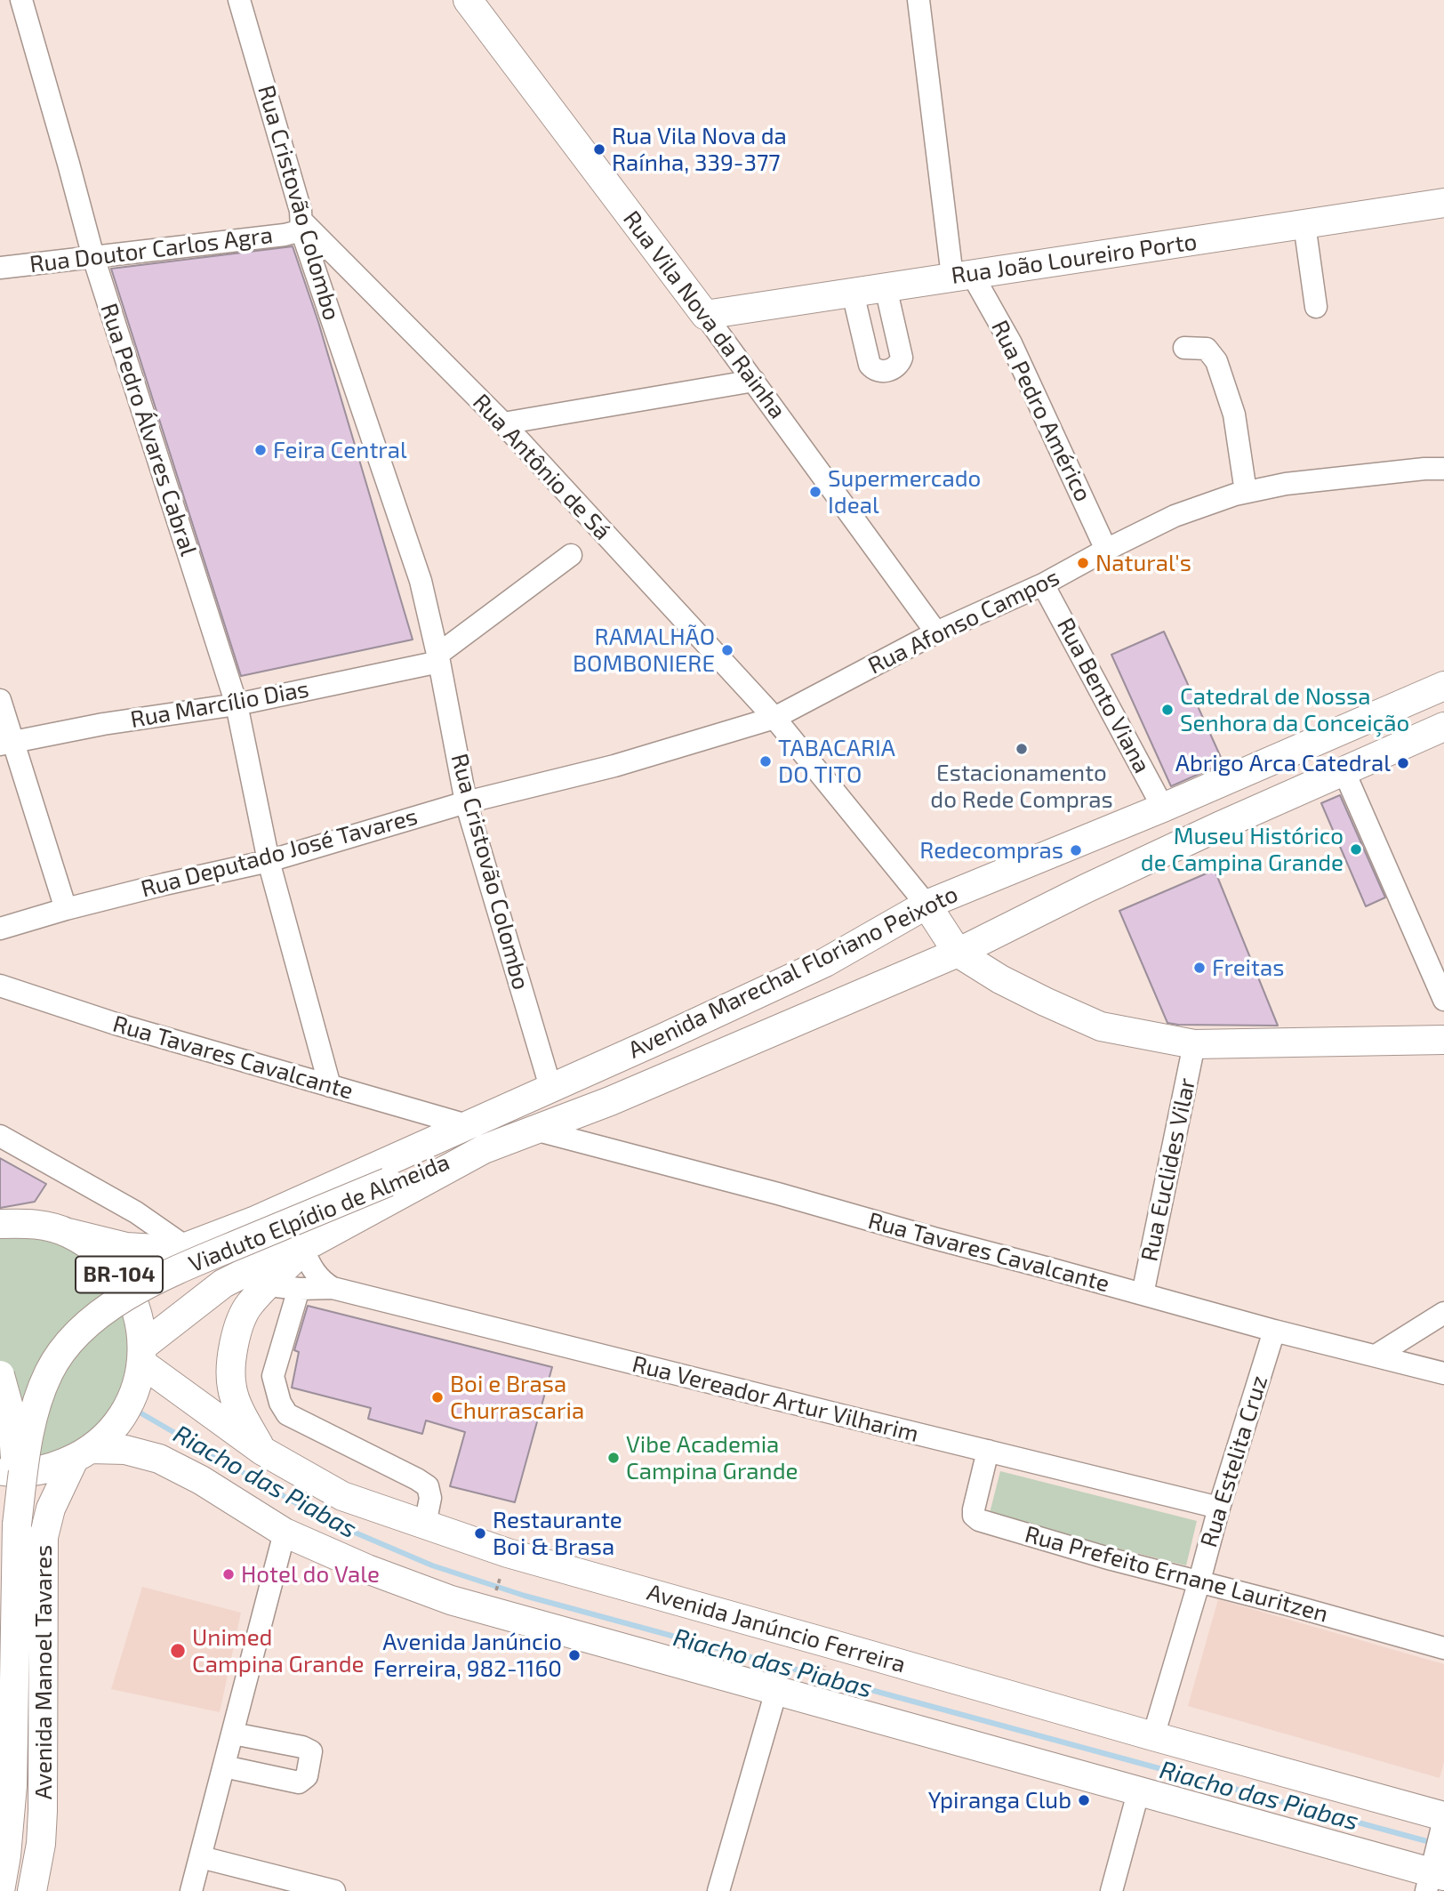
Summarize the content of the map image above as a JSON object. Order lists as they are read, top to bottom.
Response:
{
  "streets": {
    "main road": [
      "Rua João Loureiro Porto",
      "Rua Vila Nova da Rainha",
      "Avenida Marechal Floriano Peixoto",
      "Viaduto Elpídio de Almeida",
      "BR-104",
      "Avenida Janúncio Ferreira",
      "Avenida Manoel Tavares"
    ],
    "street": [
      "Rua Cristovão Colombo",
      "Rua Doutor Carlos Agra",
      "Rua Pedro Américo",
      "Rua Pedro Álvares Cabral",
      "Rua Antônio de Sá",
      "Rua Afonso Campos",
      "Rua Bento Viana",
      "Rua Marcílio Dias",
      "Rua Deputado José Tavares",
      "Rua Tavares Cavalcante",
      "Rua Euclides Vilar",
      "Rua Vereador Artur Vilharim",
      "Rua Estelita Cruz",
      "Rua Prefeito Ernane Lauritzen"
    ]
  },
  "crossings": [
    ["Rua Cristovão Colombo", "Rua Doutor Carlos Agra"],
    ["Rua Cristovão Colombo", "Rua Antônio de Sá"],
    ["Rua Cristovão Colombo", "Rua Marcílio Dias"],
    ["Rua Cristovão Colombo", "Rua Deputado José Tavares"],
    ["Rua Cristovão Colombo", "Avenida Marechal Floriano Peixoto"],
    ["Rua Doutor Carlos Agra", "Rua Pedro Álvares Cabral"],
    ["Rua Doutor Carlos Agra", "Rua Antônio de Sá"],
    ["Rua João Loureiro Porto", "Rua Vila Nova da Rainha"],
    ["Rua João Loureiro Porto", "Rua Pedro Américo"],
    ["Rua Vila Nova da Rainha", "Rua Afonso Campos"],
    ["Rua Pedro Américo", "Rua Afonso Campos"],
    ["Rua Pedro Álvares Cabral", "Rua Marcílio Dias"],
    ["Rua Pedro Álvares Cabral", "Rua Deputado José Tavares"],
    ["Rua Pedro Álvares Cabral", "Rua Tavares Cavalcante"],
    ["Rua Antônio de Sá", "Rua Afonso Campos"],
    ["Rua Antônio de Sá", "Rua Deputado José Tavares"],
    ["Rua Antônio de Sá", "Avenida Marechal Floriano Peixoto"],
    ["Rua Afonso Campos", "Rua Bento Viana"],
    ["Rua Afonso Campos", "Rua Deputado José Tavares"],
    ["Rua Bento Viana", "Avenida Marechal Floriano Peixoto"],
    ["Avenida Marechal Floriano Peixoto", "Rua Tavares Cavalcante"],
    ["Avenida Marechal Floriano Peixoto", "Viaduto Elpídio de Almeida"],
    ["Avenida Marechal Floriano Peixoto", "BR-104"],
    ["Avenida Marechal Floriano Peixoto", "Avenida Janúncio Ferreira"],
    ["Rua Tavares Cavalcante", "Rua Euclides Vilar"],
    ["Rua Tavares Cavalcante", "Rua Estelita Cruz"],
    ["BR-104", "Avenida Janúncio Ferreira"],
    ["BR-104", "Avenida Manoel Tavares"],
    ["Rua Vereador Artur Vilharim", "Rua Estelita Cruz"],
    ["Rua Vereador Artur Vilharim", "Rua Prefeito Ernane Lauritzen"],
    ["Rua Estelita Cruz", "Rua Prefeito Ernane Lauritzen"],
    ["Rua Estelita Cruz", "Avenida Janúncio Ferreira"]
  ],
  "water": ["Riacho das Piabas"],
  "places": [
    "Rua Vila Nova da Raínha, 339-377",
    "Feira Central",
    "Supermercado Ideal",
    "Natural's",
    "RAMALHÃO BOMBONIERE",
    "Catedral de Nossa Senhora da Conceição",
    "Estacionamento do Rede Compras",
    "TABACARIA DO TITO",
    "Abrigo Arca Catedral",
    "Museu Histórico de Campina Grande",
    "Redecompras",
    "Freitas",
    "Boi e Brasa Churrascaria",
    "Vibe Academia Campina Grande",
    "Restaurante Boi & Brasa",
    "Hotel do Vale",
    "Unimed Campina Grande",
    "Avenida Janúncio Ferreira, 982-1160",
    "Ypiranga Club"
  ]
}
